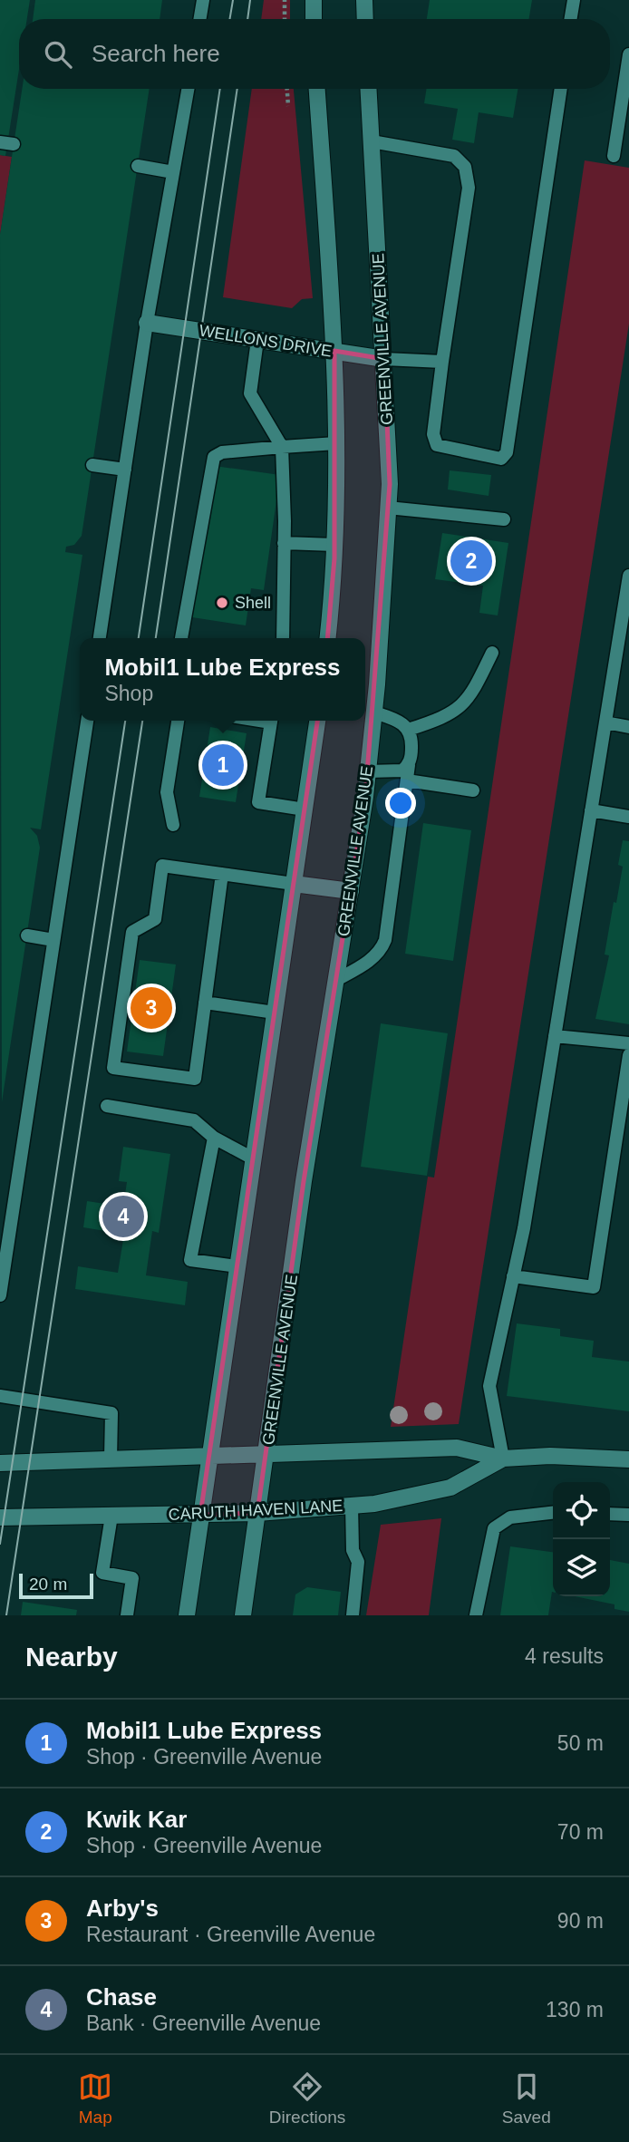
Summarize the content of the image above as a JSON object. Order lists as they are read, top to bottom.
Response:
{
  "streets": {
    "main road": ["GREENVILLE AVENUE", "WELLONS DRIVE", "CARUTH HAVEN LANE"]
  },
  "crossings": [
    ["GREENVILLE AVENUE", "WELLONS DRIVE"],
    ["GREENVILLE AVENUE", "CARUTH HAVEN LANE"]
  ],
  "places": ["Shell"],
  "scale_bar": "20 m",
  "page": {
    "search": "Search here",
    "pins": [
      "2",
      "1",
      "3",
      "4"
    ],
    "popup": ["Mobil1 Lube Express", "Shop"],
    "scale": "20 m",
    "heading": ["Nearby", "4 results"],
    "list": [
      {
        "mark": "1",
        "name": "Mobil1 Lube Express",
        "note": "Shop · Greenville Avenue",
        "value": "50 m"
      },
      {
        "mark": "2",
        "name": "Kwik Kar",
        "note": "Shop · Greenville Avenue",
        "value": "70 m"
      },
      {
        "mark": "3",
        "name": "Arby's",
        "note": "Restaurant · Greenville Avenue",
        "value": "90 m"
      },
      {
        "mark": "4",
        "name": "Chase",
        "note": "Bank · Greenville Avenue",
        "value": "130 m"
      }
    ],
    "nav": ["Map", "Directions", "Saved"]
  }
}
